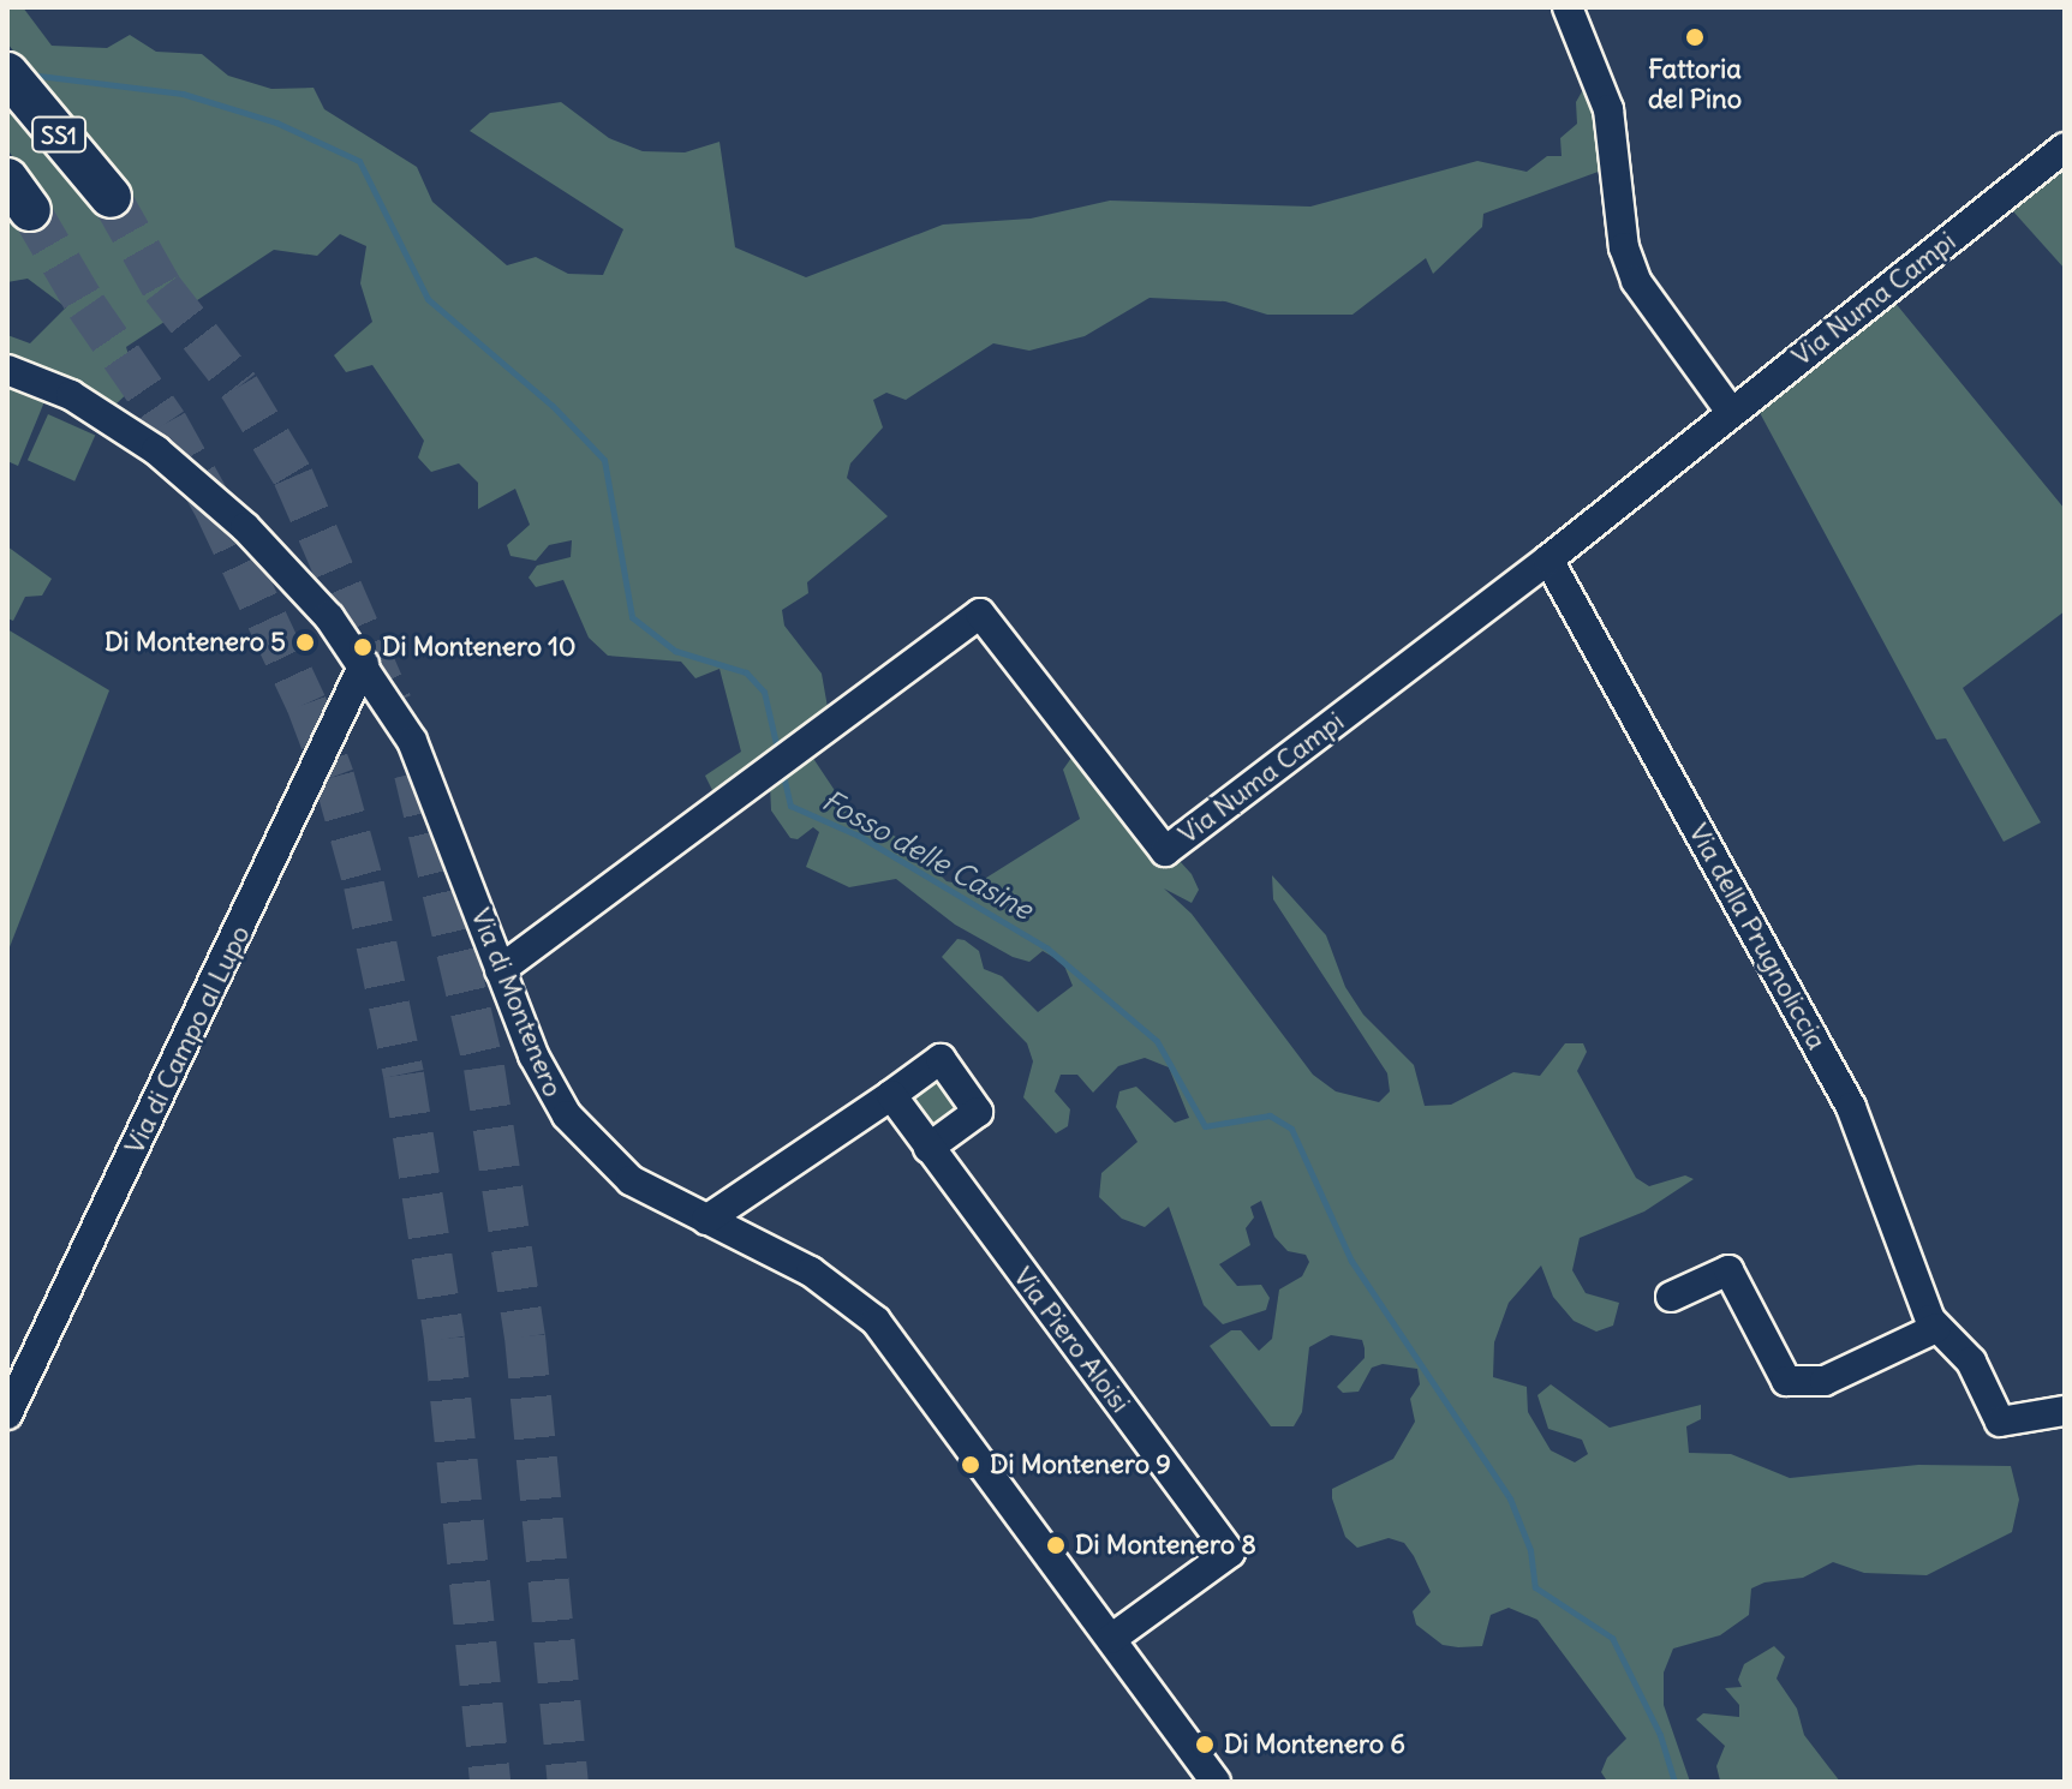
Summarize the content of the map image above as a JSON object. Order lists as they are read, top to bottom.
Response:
{
  "streets": {
    "highway": ["SS1"],
    "street": [
      "Via Numa Campi",
      "Via della Prugnoliccia",
      "Via di Montenero",
      "Via di Campo al Lupo",
      "Via Piero Aloisi"
    ]
  },
  "crossings": [
    ["Via Numa Campi", "Via della Prugnoliccia"],
    ["Via Numa Campi", "Via di Montenero"],
    ["Via di Montenero", "Via di Campo al Lupo"],
    ["Via di Montenero", "Via Piero Aloisi"]
  ],
  "water": ["Fosso delle Casine"],
  "places": [
    "Fattoria del Pino",
    "Di Montenero 5",
    "Di Montenero 10",
    "Di Montenero 9",
    "Di Montenero 8",
    "Di Montenero 6"
  ]
}
